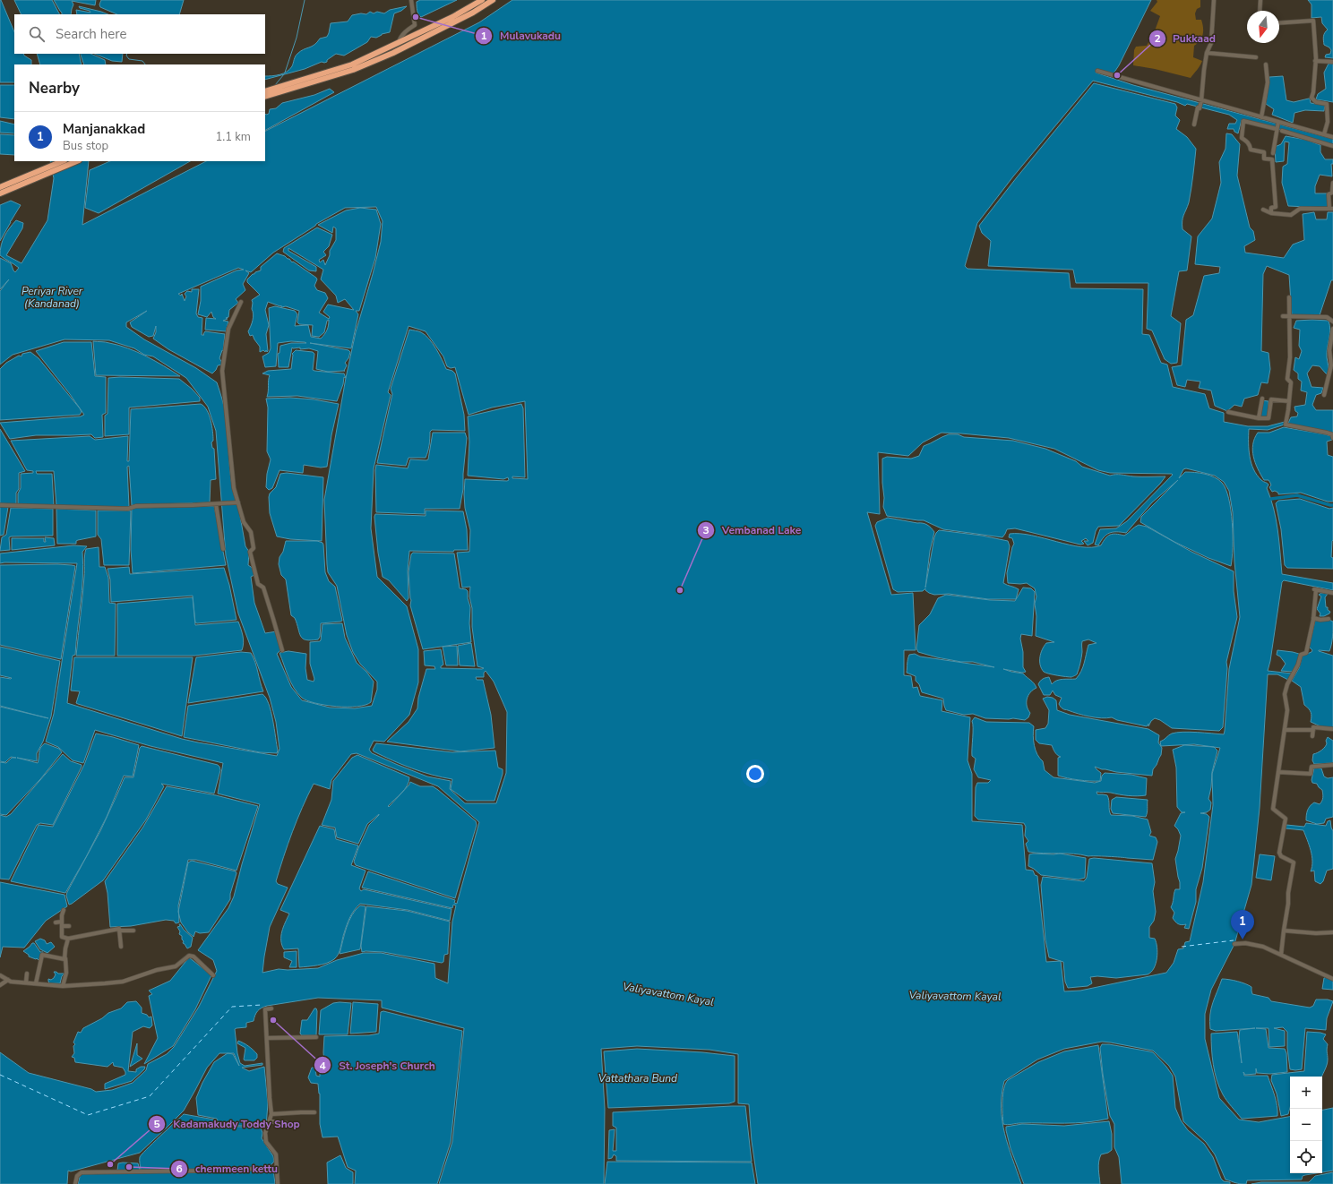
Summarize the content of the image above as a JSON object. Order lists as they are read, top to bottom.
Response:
{
  "water": ["Periyar River (Kandanad)", "Valiyavattom Kayal", "Vattathara Bund"],
  "places": [
    "Mulavukadu",
    "Pukkaad",
    "Vembanad Lake",
    "St. Joseph's Church",
    "Kadamakudy Toddy Shop",
    "chemmeen kettu"
  ],
  "north": "bottom",
  "page": {
    "search": "Search here",
    "heading": "Nearby",
    "list": [
      {
        "mark": "1",
        "name": "Manjanakkad",
        "note": "Bus stop",
        "value": "1.1 km"
      }
    ],
    "pins": "1",
    "map_buttons": ["+", "−"]
  }
}
